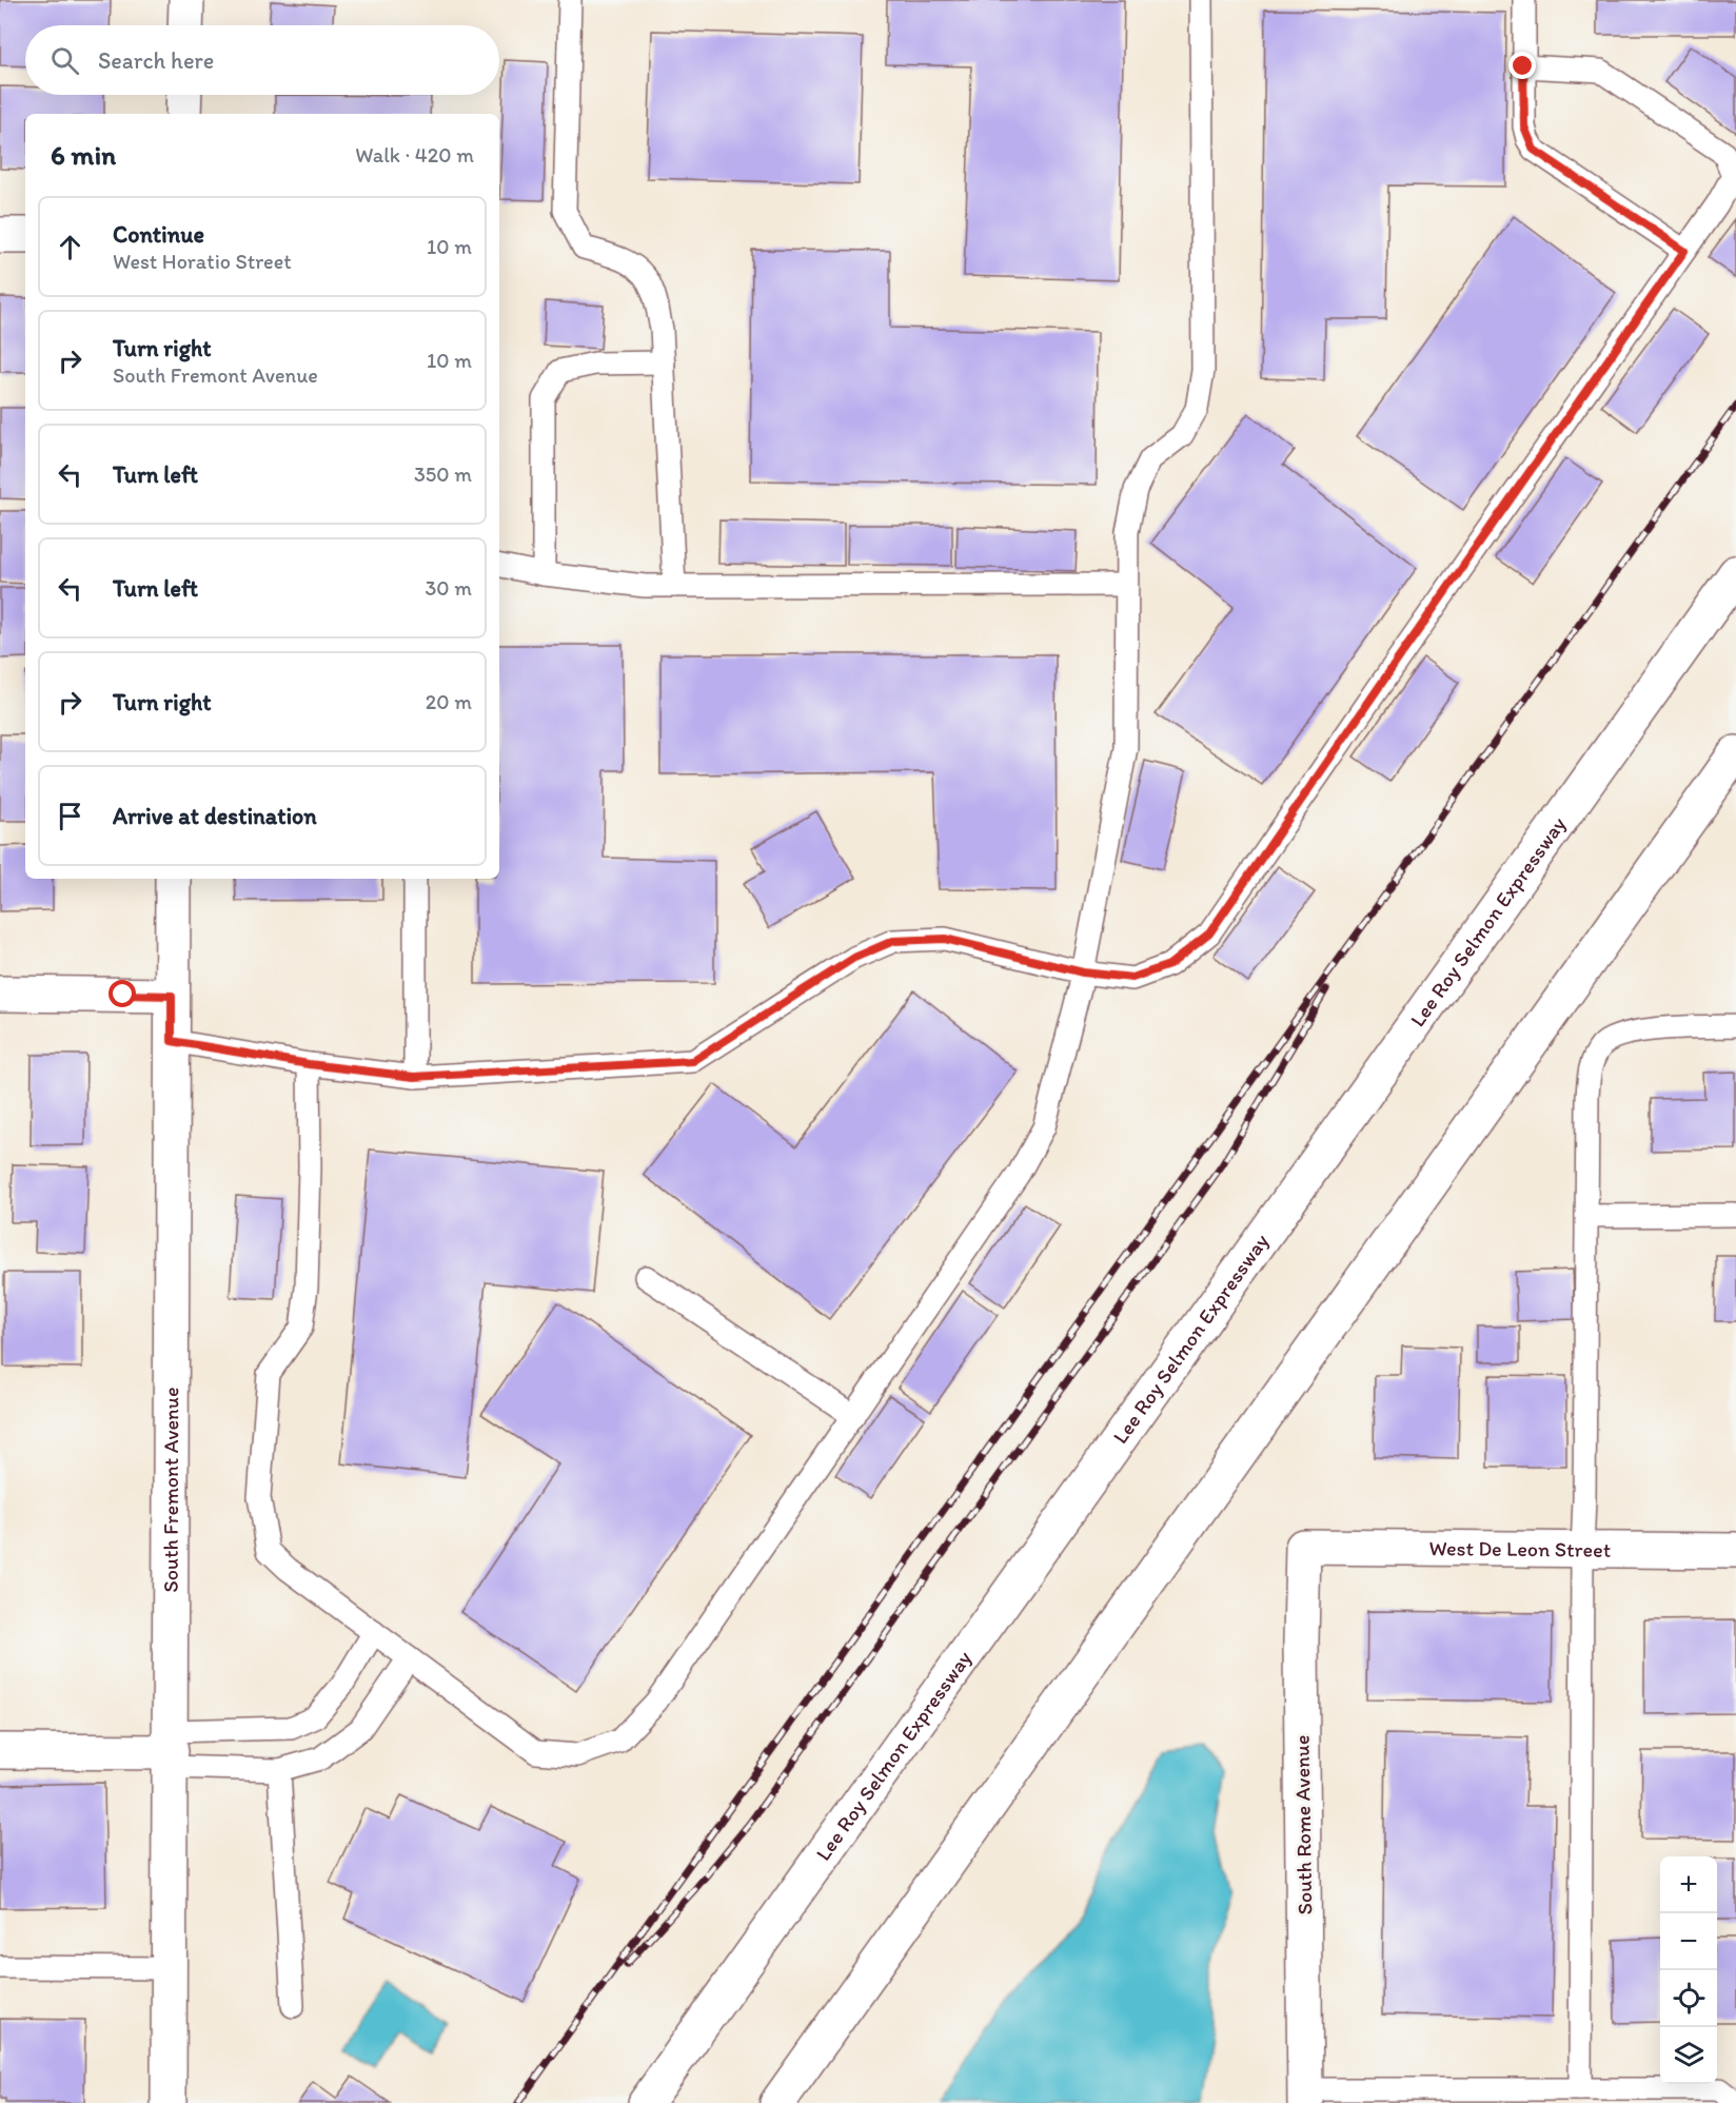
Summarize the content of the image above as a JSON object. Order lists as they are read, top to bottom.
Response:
{
  "streets": {
    "main road": [
      "Lee Roy Selmon Expressway",
      "South Fremont Avenue",
      "West De Leon Street",
      "South Rome Avenue"
    ]
  },
  "crossings": [
    ["West De Leon Street", "South Rome Avenue"]
  ],
  "page": {
    "search": "Search here",
    "heading": ["6 min", "Walk · 420 m"],
    "list": [
      ["Continue", "West Horatio Street", "10 m"],
      ["Turn right", "South Fremont Avenue", "10 m"],
      ["Turn left", "350 m"],
      ["Turn left", "30 m"],
      ["Turn right", "20 m"],
      "Arrive at destination"
    ],
    "map_buttons": ["+", "−"]
  }
}
